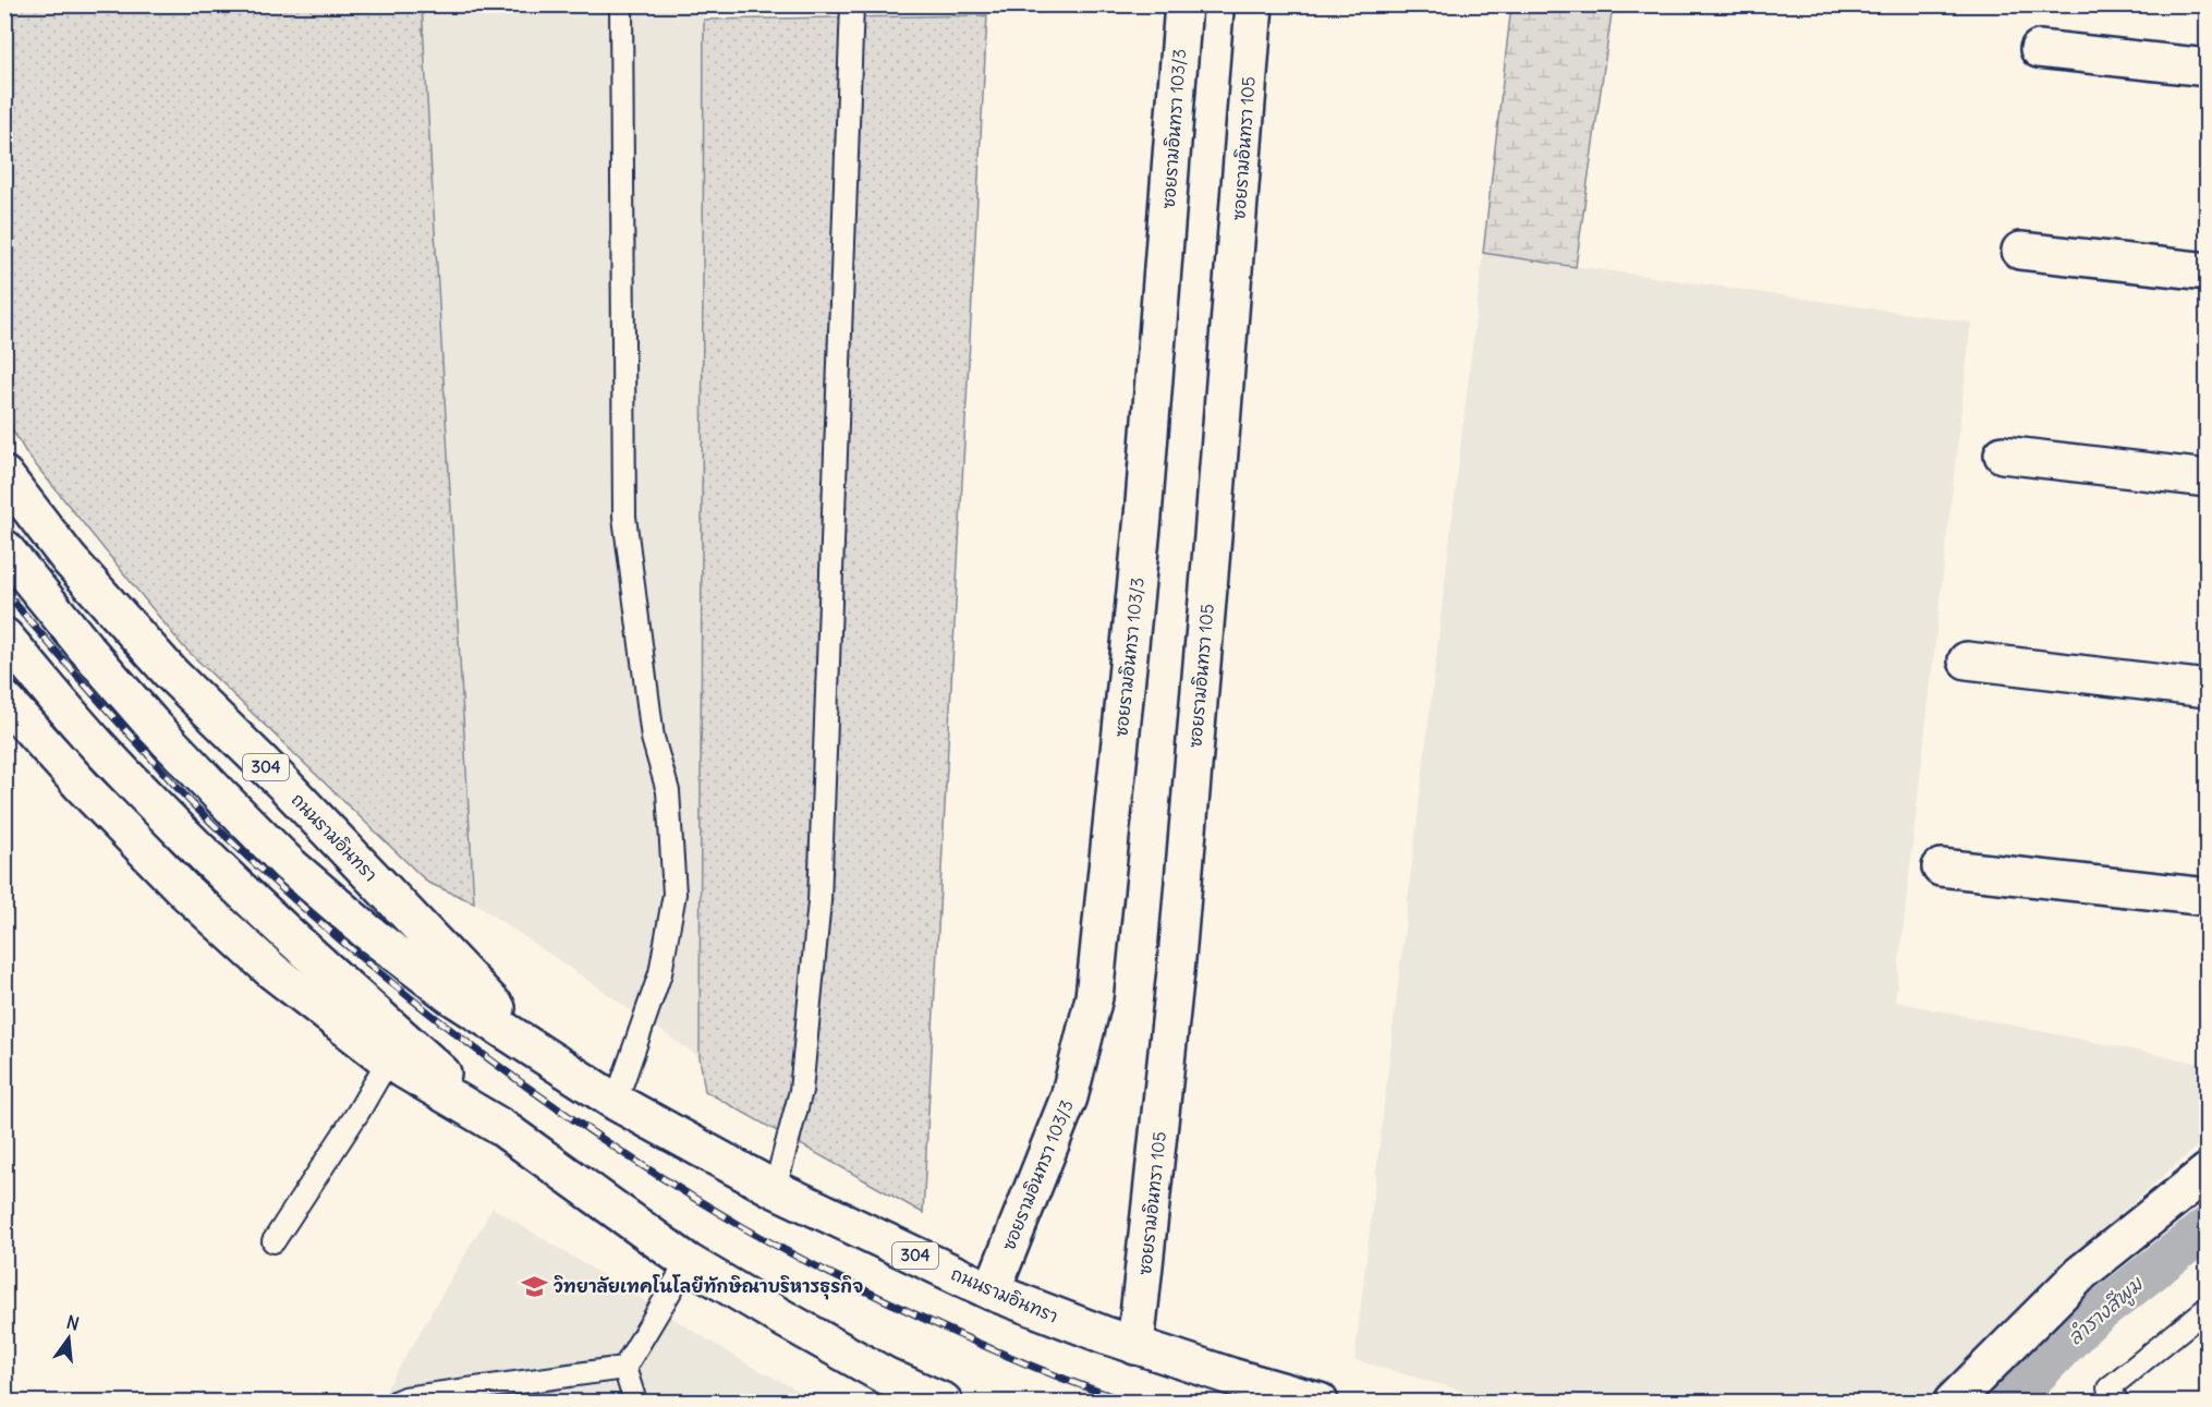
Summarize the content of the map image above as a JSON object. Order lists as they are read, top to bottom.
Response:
{
  "streets": {
    "main road": [
      "ซอยรามอินทรา 103/3",
      "ซอยรามอินทรา 105",
      "304",
      "ถนนรามอินทรา"
    ]
  },
  "crossings": [
    ["ซอยรามอินทรา 103/3", "ถนนรามอินทรา"],
    ["ซอยรามอินทรา 105", "ถนนรามอินทรา"]
  ],
  "water": ["ลำรางสีพูม"],
  "places": {
    "school or university": ["วิทยาลัยเทคโนโลยีทักษิณาบริหารธุรกิจ"]
  },
  "north": "top"
}
